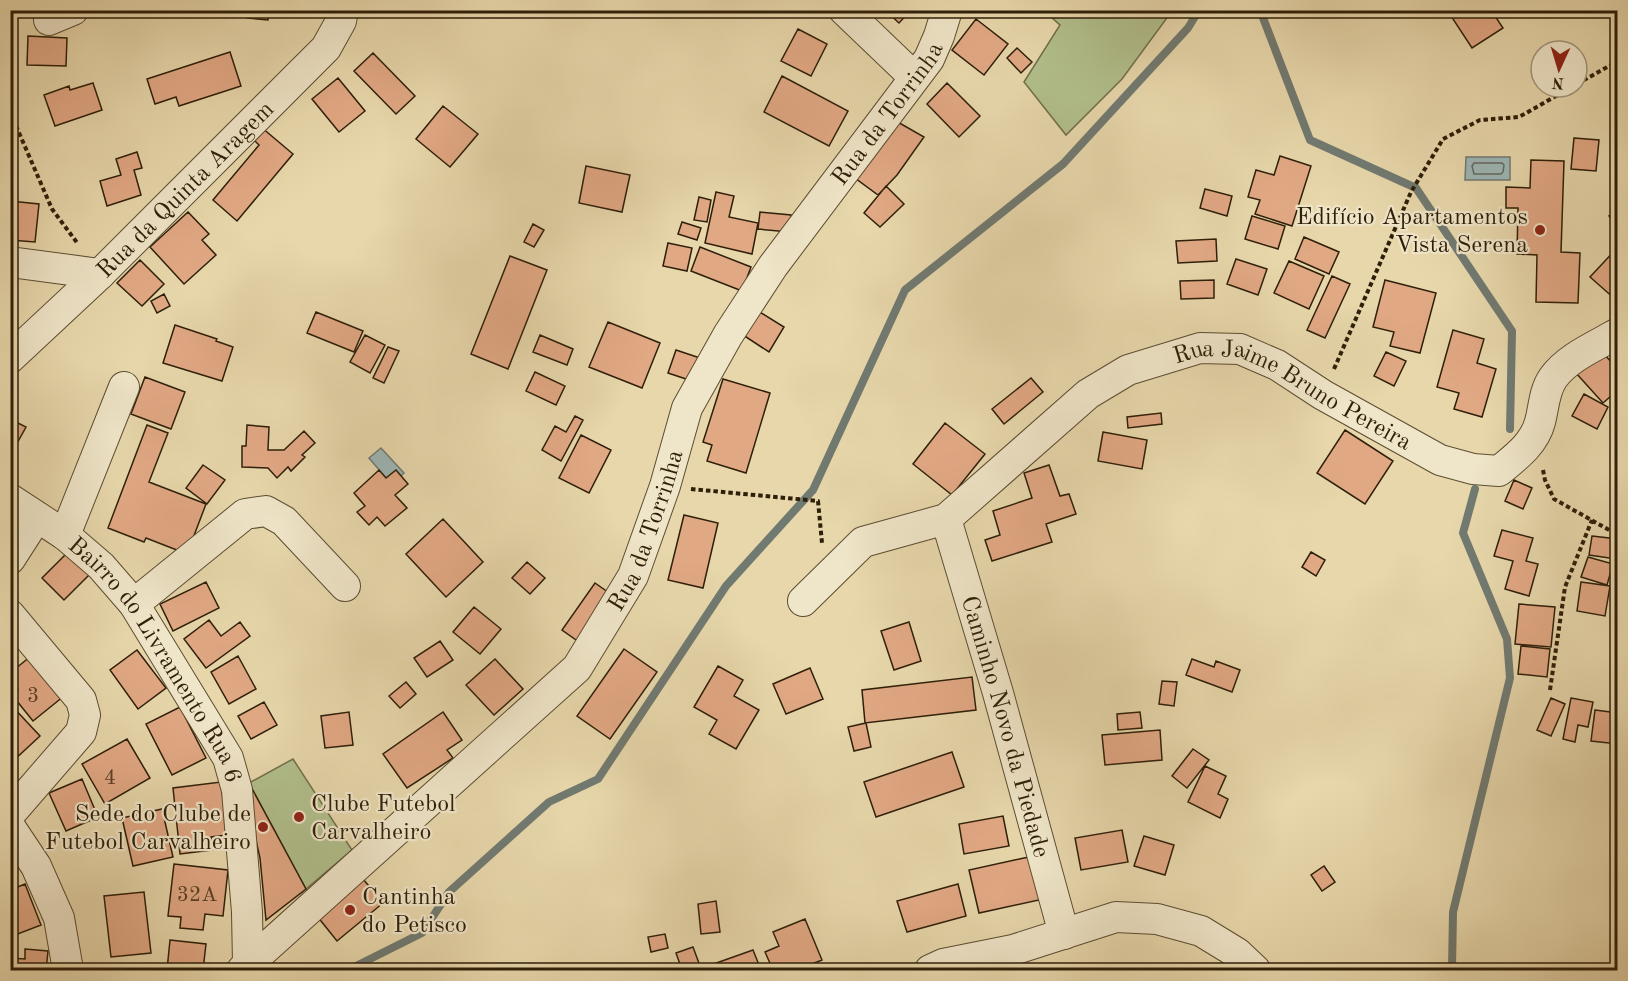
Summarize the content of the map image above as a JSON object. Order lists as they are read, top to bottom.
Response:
{
  "streets": {
    "street": [
      "Rua da Torrinha",
      "Rua da Quinta Aragem",
      "Rua Jaime Bruno Pereira",
      "Bairro do Livramento Rua 6",
      "Caminho Novo da Piedade"
    ]
  },
  "crossings": [
    ["Rua da Torrinha", "Bairro do Livramento Rua 6"],
    ["Rua Jaime Bruno Pereira", "Caminho Novo da Piedade"]
  ],
  "places": [
    "Edifício Apartamentos Vista Serena",
    "Clube Futebol Carvalheiro",
    "Sede do Clube de Futebol Carvalheiro",
    "Cantinha do Petisco"
  ],
  "house_numbers": ["3", "4", "32A"],
  "north": "bottom"
}
